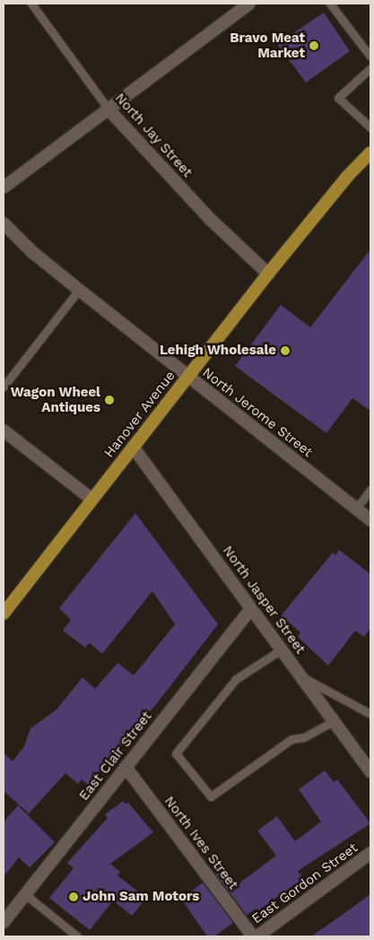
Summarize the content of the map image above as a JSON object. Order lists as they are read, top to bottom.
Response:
{
  "streets": {
    "main road": ["Hanover Avenue"],
    "street": [
      "North Jay Street",
      "North Jerome Street",
      "North Jasper Street",
      "East Clair Street",
      "North Ives Street",
      "East Gordon Street"
    ]
  },
  "crossings": [
    ["North Jay Street", "Hanover Avenue"],
    ["North Jerome Street", "Hanover Avenue"],
    ["Hanover Avenue", "North Jasper Street"],
    ["North Jasper Street", "East Clair Street"],
    ["East Clair Street", "North Ives Street"]
  ],
  "places": [
    "Bravo Meat Market",
    "Lehigh Wholesale",
    "Wagon Wheel Antiques",
    "John Sam Motors"
  ]
}
